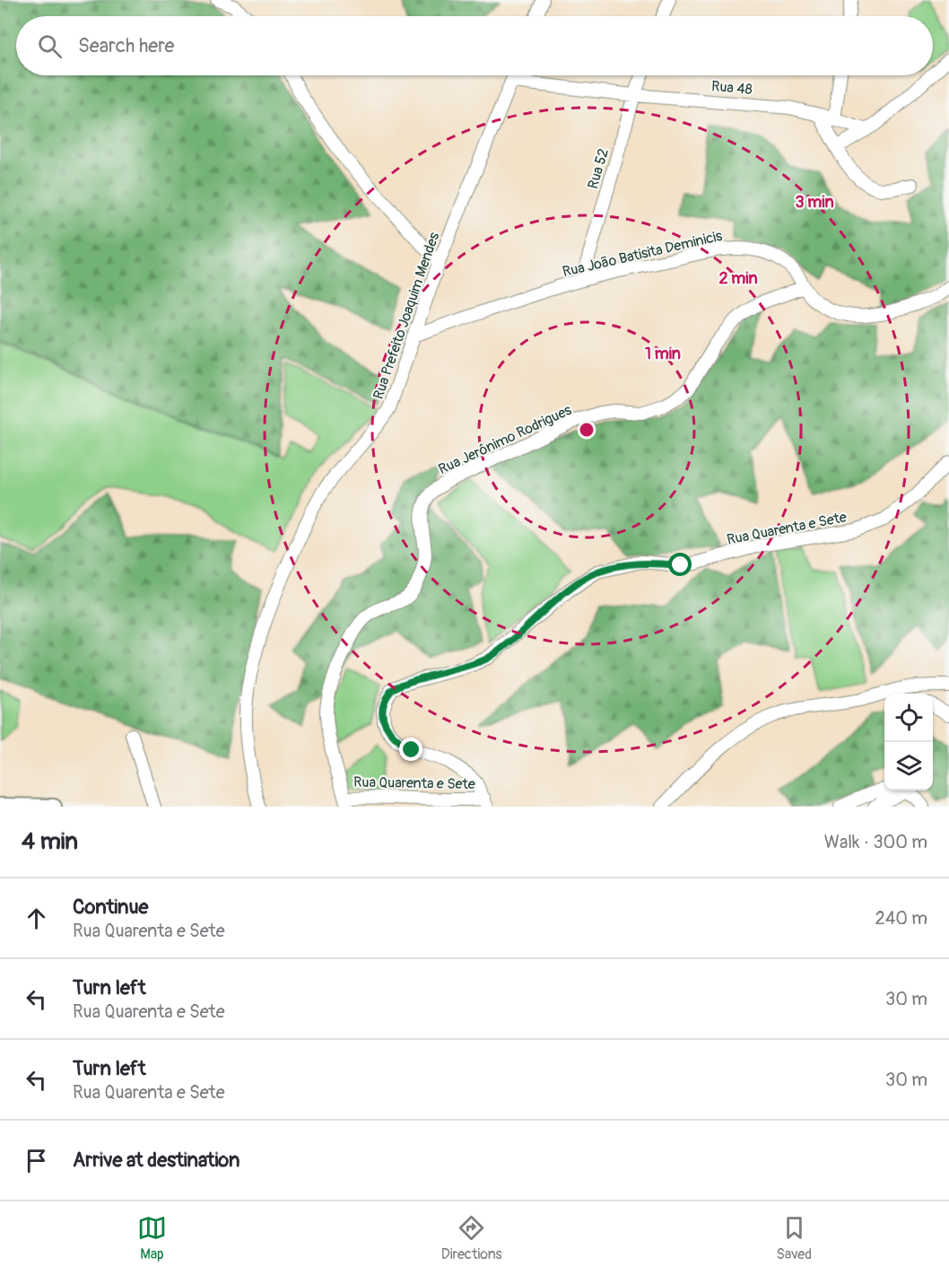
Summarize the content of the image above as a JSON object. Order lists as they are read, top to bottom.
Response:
{
  "streets": {
    "street": [
      "Rua 48",
      "Rua 52",
      "Rua João Batisita Deminicis",
      "Rua Prefeito Joaquim Mendes",
      "Rua Jerônimo Rodrigues",
      "Rua Quarenta e Sete"
    ]
  },
  "crossings": [
    ["Rua 48", "Rua 52"],
    ["Rua 48", "Rua Prefeito Joaquim Mendes"],
    ["Rua 52", "Rua João Batisita Deminicis"],
    ["Rua João Batisita Deminicis", "Rua Prefeito Joaquim Mendes"],
    ["Rua João Batisita Deminicis", "Rua Jerônimo Rodrigues"],
    ["Rua Jerônimo Rodrigues", "Rua Quarenta e Sete"]
  ],
  "page": {
    "search": "Search here",
    "heading": ["4 min", "Walk · 300 m"],
    "list": [
      ["Continue", "Rua Quarenta e Sete", "240 m"],
      ["Turn left", "Rua Quarenta e Sete", "30 m"],
      ["Turn left", "Rua Quarenta e Sete", "30 m"],
      "Arrive at destination"
    ],
    "nav": ["Map", "Directions", "Saved"]
  },
  "rings": ["3 min", "2 min", "1 min"]
}
